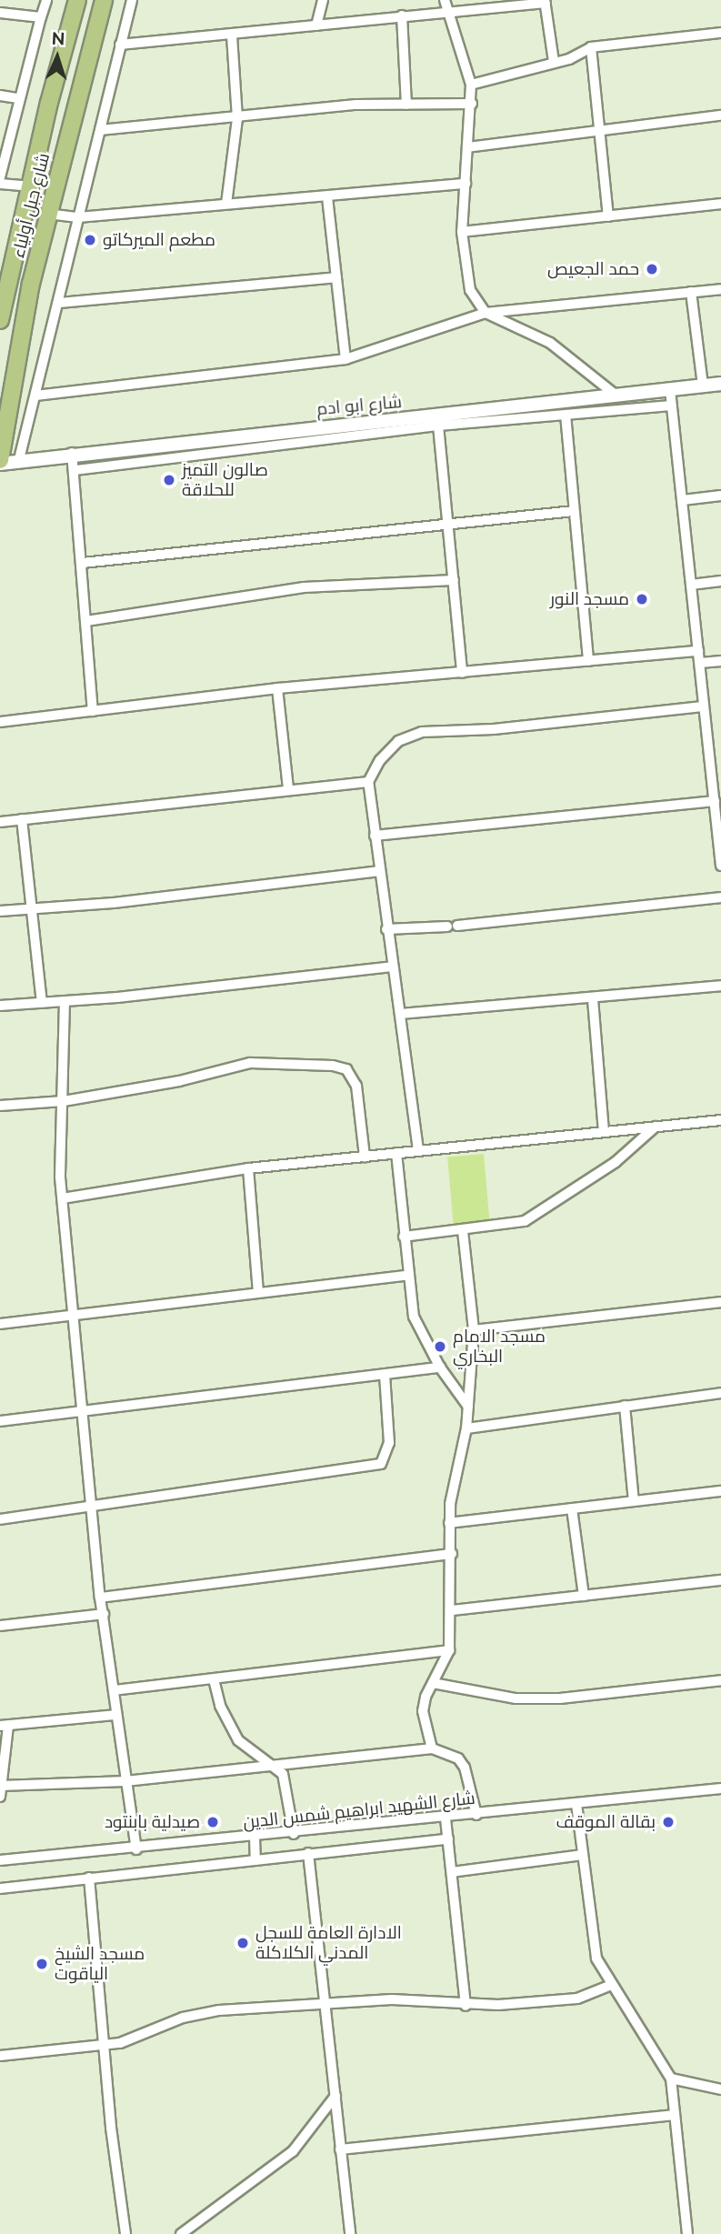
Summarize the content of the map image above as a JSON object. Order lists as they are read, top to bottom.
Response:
{
  "streets": {
    "main road": ["شارع جبل أولياء"],
    "street": ["شارع ابو ادم", "شارع الشهيد ابراهيم شمس الدين"]
  },
  "crossings": [
    ["شارع جبل أولياء", "شارع ابو ادم"]
  ],
  "places": [
    "مطعم الميركاتو",
    "حمد الجعيص",
    "صالون التميز للحلاقة",
    "مسجد النور",
    "مسجد الامام البخاري",
    "صيدلية بابنتود",
    "بقالة الموقف",
    "الادارة العامة للسجل المدني الكلاكلة",
    "مسجد الشيخ الياقوت"
  ],
  "north": "top"
}
